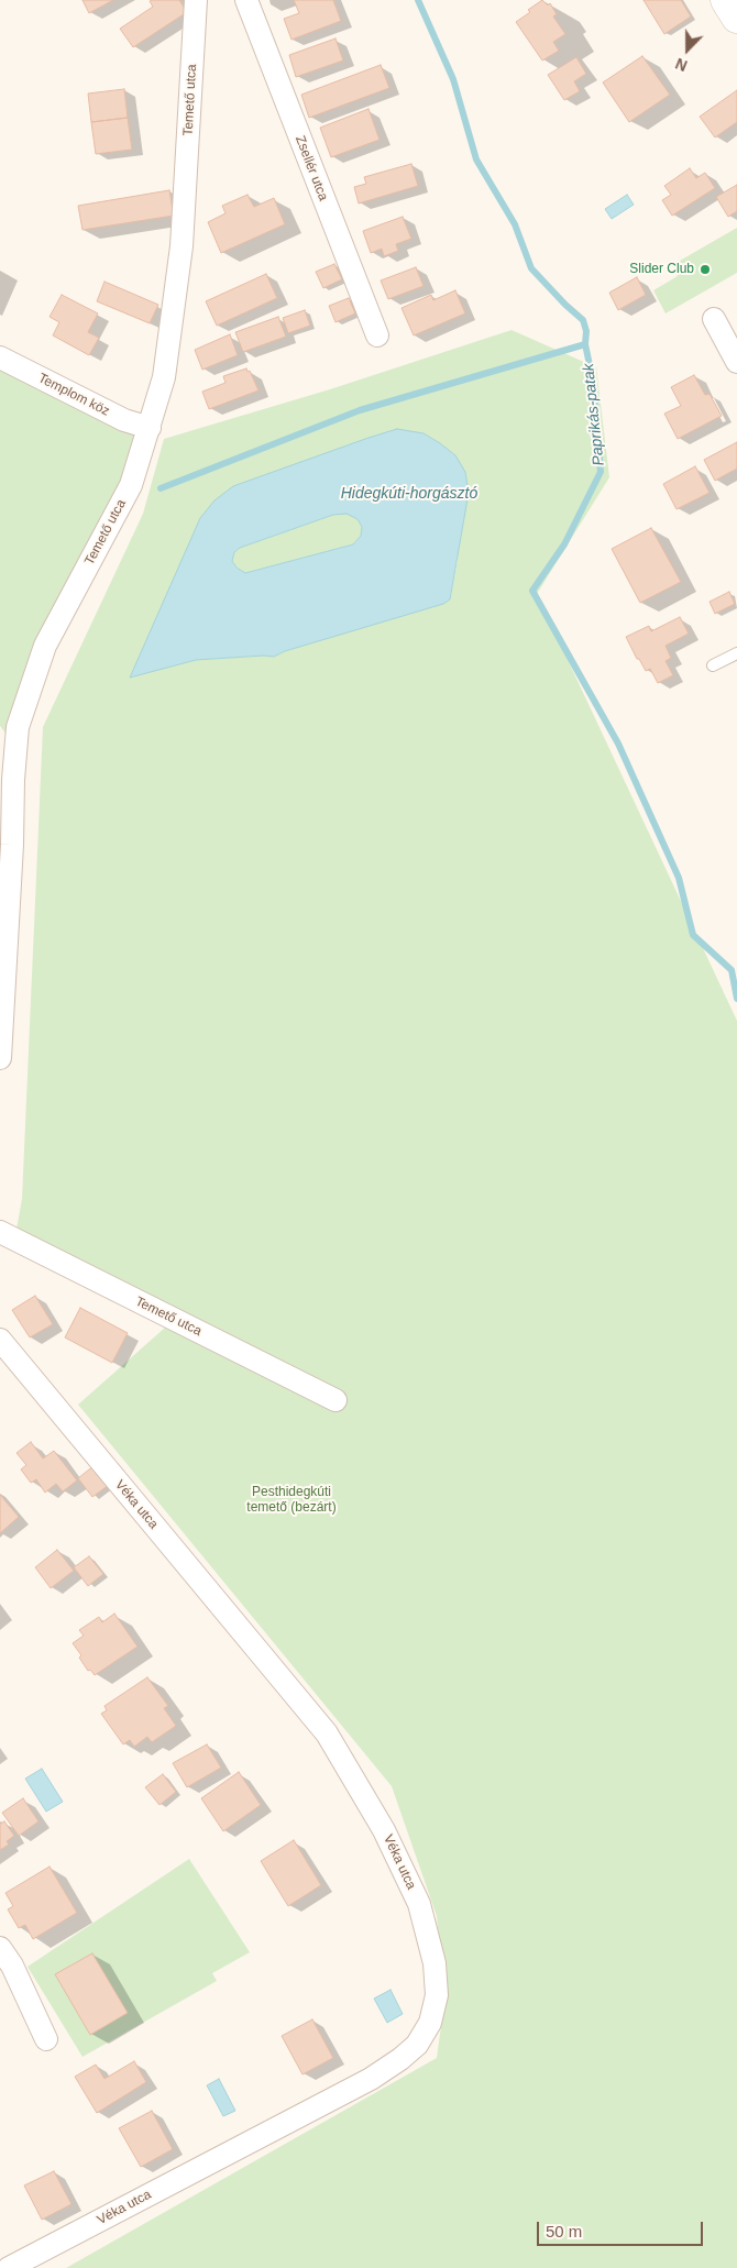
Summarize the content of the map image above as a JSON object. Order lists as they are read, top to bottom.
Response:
{
  "streets": {
    "street": [
      "Temető utca",
      "Zsellér utca",
      "Templom köz",
      "Véka utca"
    ]
  },
  "crossings": [
    ["Temető utca", "Templom köz"]
  ],
  "water": ["Paprikás-patak", "Hidegkúti-horgásztó"],
  "parks": ["Pesthidegkúti temető (bezárt)"],
  "places": ["Slider Club"],
  "scale_bar": "50 m",
  "north": "bottom"
}
